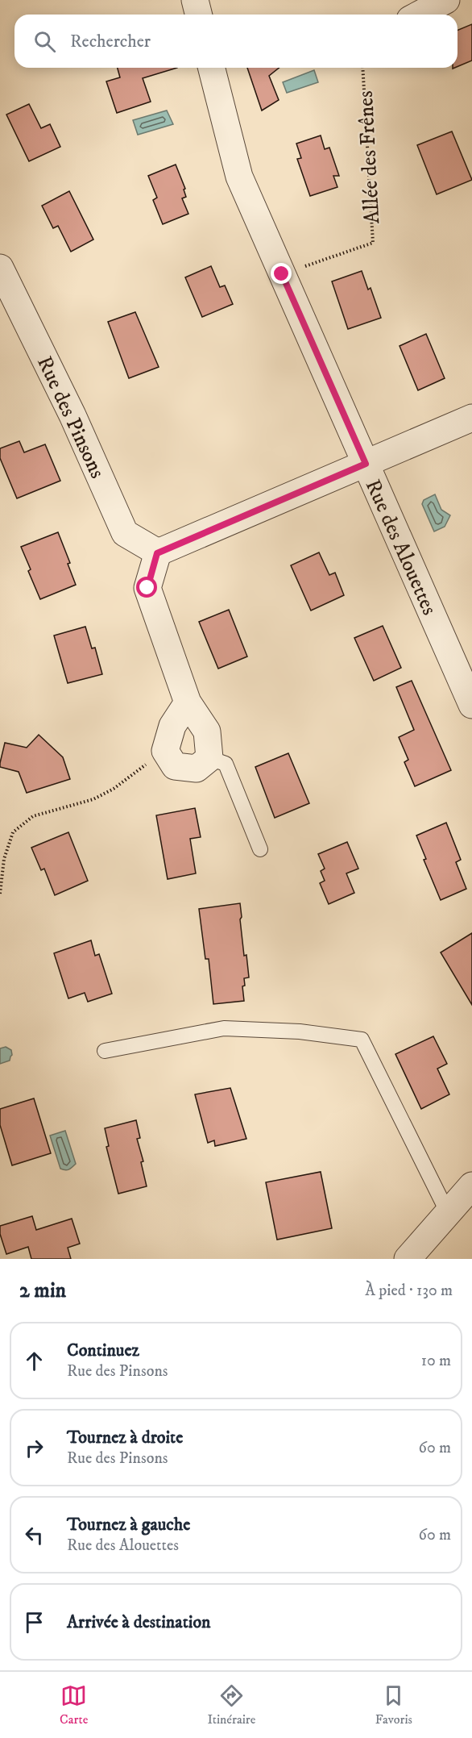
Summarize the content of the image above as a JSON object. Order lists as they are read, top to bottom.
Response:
{
  "streets": {
    "street": ["Rue des Pinsons", "Rue des Alouettes"],
    "path": ["Allée des Frênes"]
  },
  "crossings": [
    ["Allée des Frênes", "Rue des Alouettes"]
  ],
  "page": {
    "search": "Rechercher",
    "heading": ["2 min", "À pied · 130 m"],
    "list": [
      ["Continuez", "Rue des Pinsons", "10 m"],
      ["Tournez à droite", "Rue des Pinsons", "60 m"],
      ["Tournez à gauche", "Rue des Alouettes", "60 m"],
      "Arrivée à destination"
    ],
    "nav": ["Carte", "Itinéraire", "Favoris"]
  }
}
